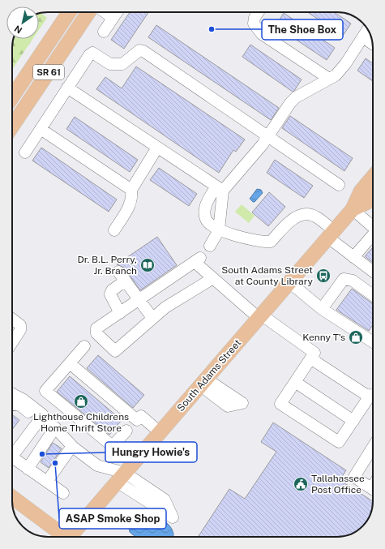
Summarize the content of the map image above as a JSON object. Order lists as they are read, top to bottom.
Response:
{
  "streets": {
    "main road": ["SR 61", "South Adams Street"]
  },
  "places": {
    "other": ["The Shoe Box", "Hungry Howie's", "ASAP Smoke Shop"],
    "library": ["Dr. B.L. Perry, Jr. Branch"],
    "bus stop": ["South Adams Street at County Library"],
    "shop": ["Kenny T's", "Lighthouse Childrens Home Thrift Store"],
    "public building": ["Tallahassee Post Office"]
  },
  "north": "bottom left"
}
